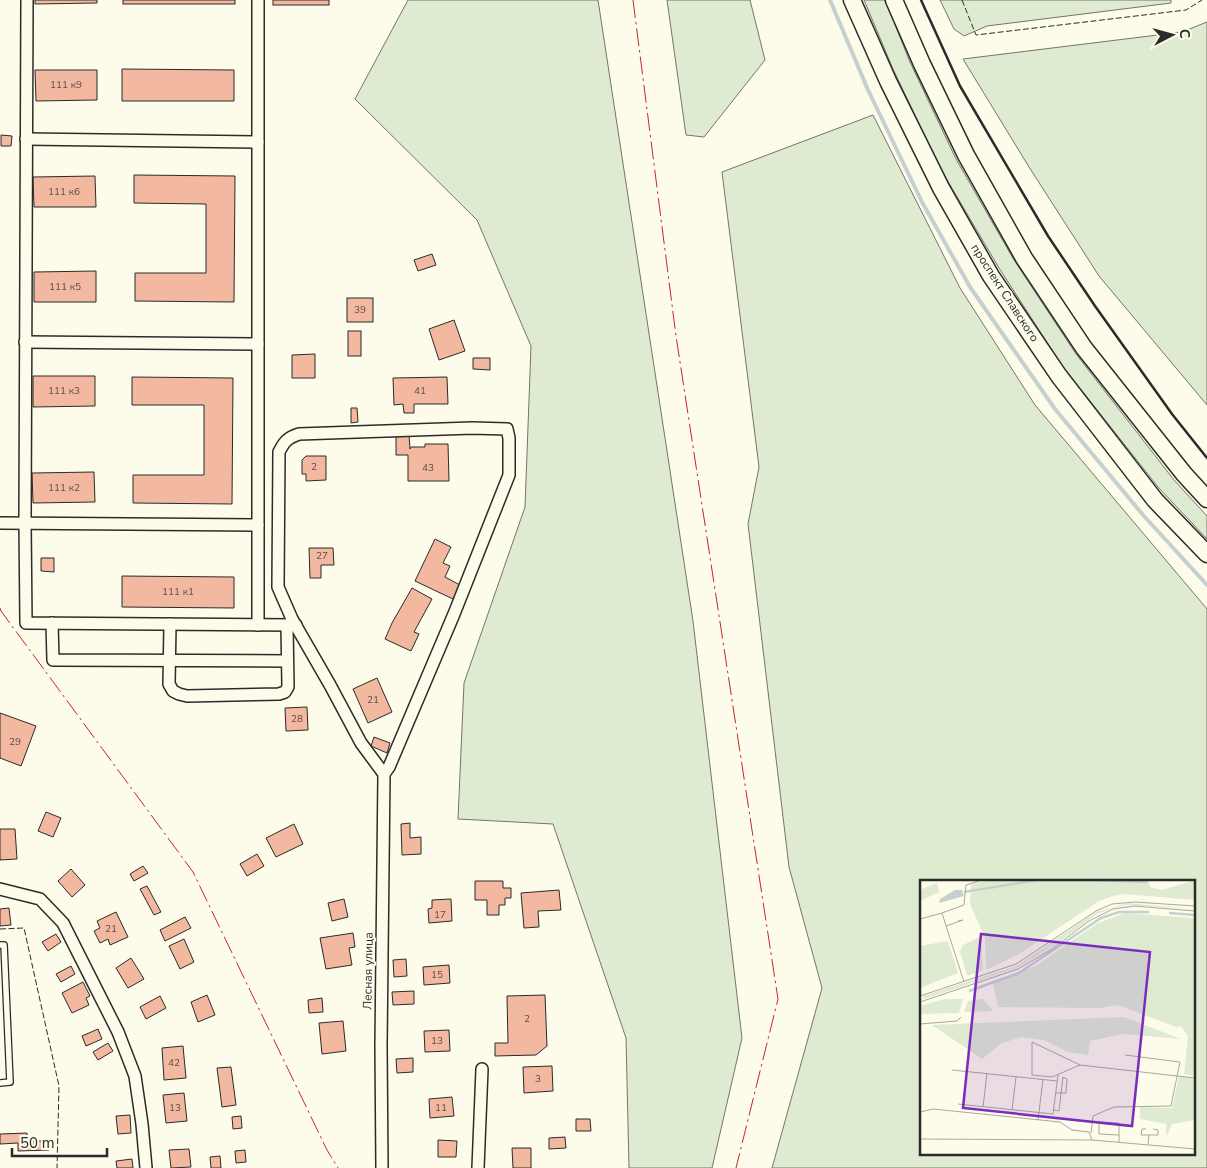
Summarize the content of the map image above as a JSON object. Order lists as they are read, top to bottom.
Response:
{
  "streets": {
    "main road": ["проспект Славского"],
    "street": ["Лесная улица"]
  },
  "house_numbers": [
    "111 к9",
    "111 к6",
    "111 к5",
    "39",
    "111 к3",
    "41",
    "2",
    "43",
    "111 к2",
    "27",
    "111 к1",
    "21",
    "28",
    "29",
    "17",
    "21",
    "15",
    "2",
    "13",
    "42",
    "3",
    "13",
    "11"
  ],
  "scale_bar": "50 m",
  "north": "right"
}
